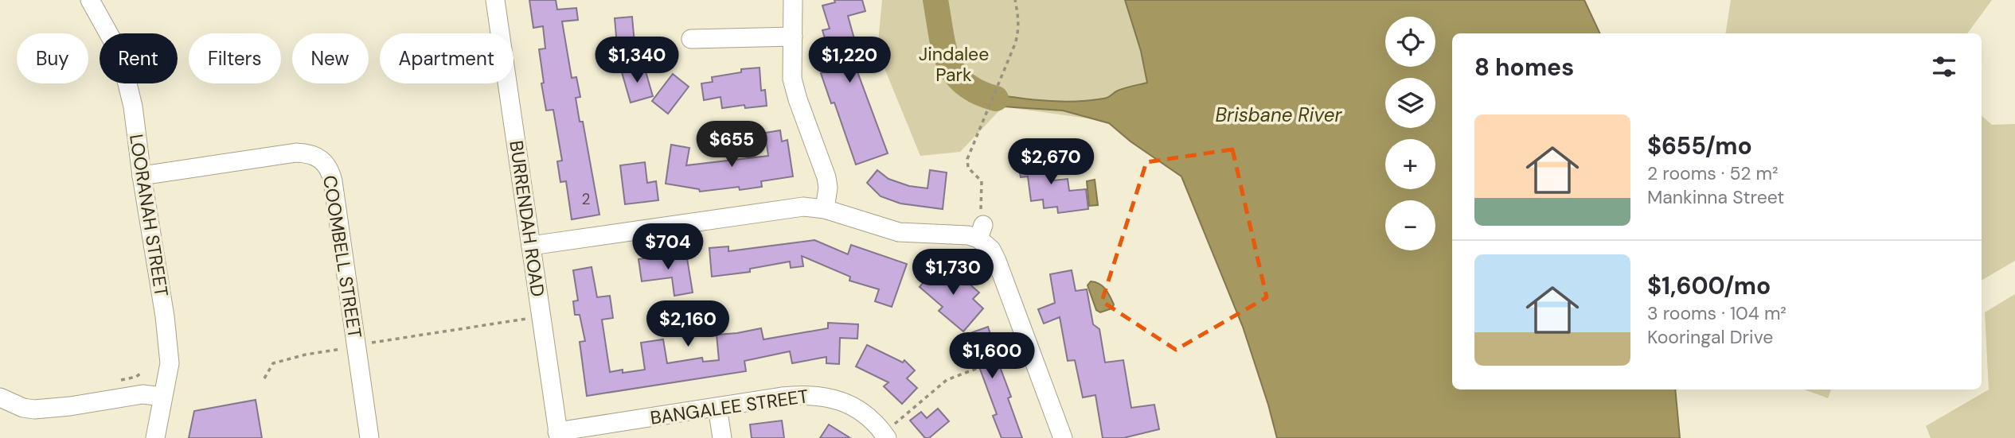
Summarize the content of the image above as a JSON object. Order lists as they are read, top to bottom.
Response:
{
  "streets": {
    "street": [
      "LOORANAH STREET",
      "BURRENDAH ROAD",
      "COOMBELL STREET",
      "BANGALEE STREET"
    ]
  },
  "crossings": [
    ["LOORANAH STREET", "COOMBELL STREET"],
    ["BURRENDAH ROAD", "BANGALEE STREET"]
  ],
  "water": ["Brisbane River"],
  "parks": ["Jindalee Park"],
  "house_numbers": ["2"],
  "page": {
    "map_buttons": ["+", "−"],
    "chip": [
      "Buy",
      "Rent",
      "Filters",
      "New",
      "Apartment"
    ],
    "heading": "8 homes",
    "price": [
      "$1,340",
      "$1,220",
      "$655",
      "$2,670",
      "$704",
      "$1,730",
      "$2,160",
      "$1,600"
    ],
    "list": [
      {
        "name": "$655/mo",
        "note": "2 rooms · 52 m² · Mankinna Street"
      },
      {
        "name": "$1,600/mo",
        "note": "3 rooms · 104 m² · Kooringal Drive"
      }
    ]
  }
}
